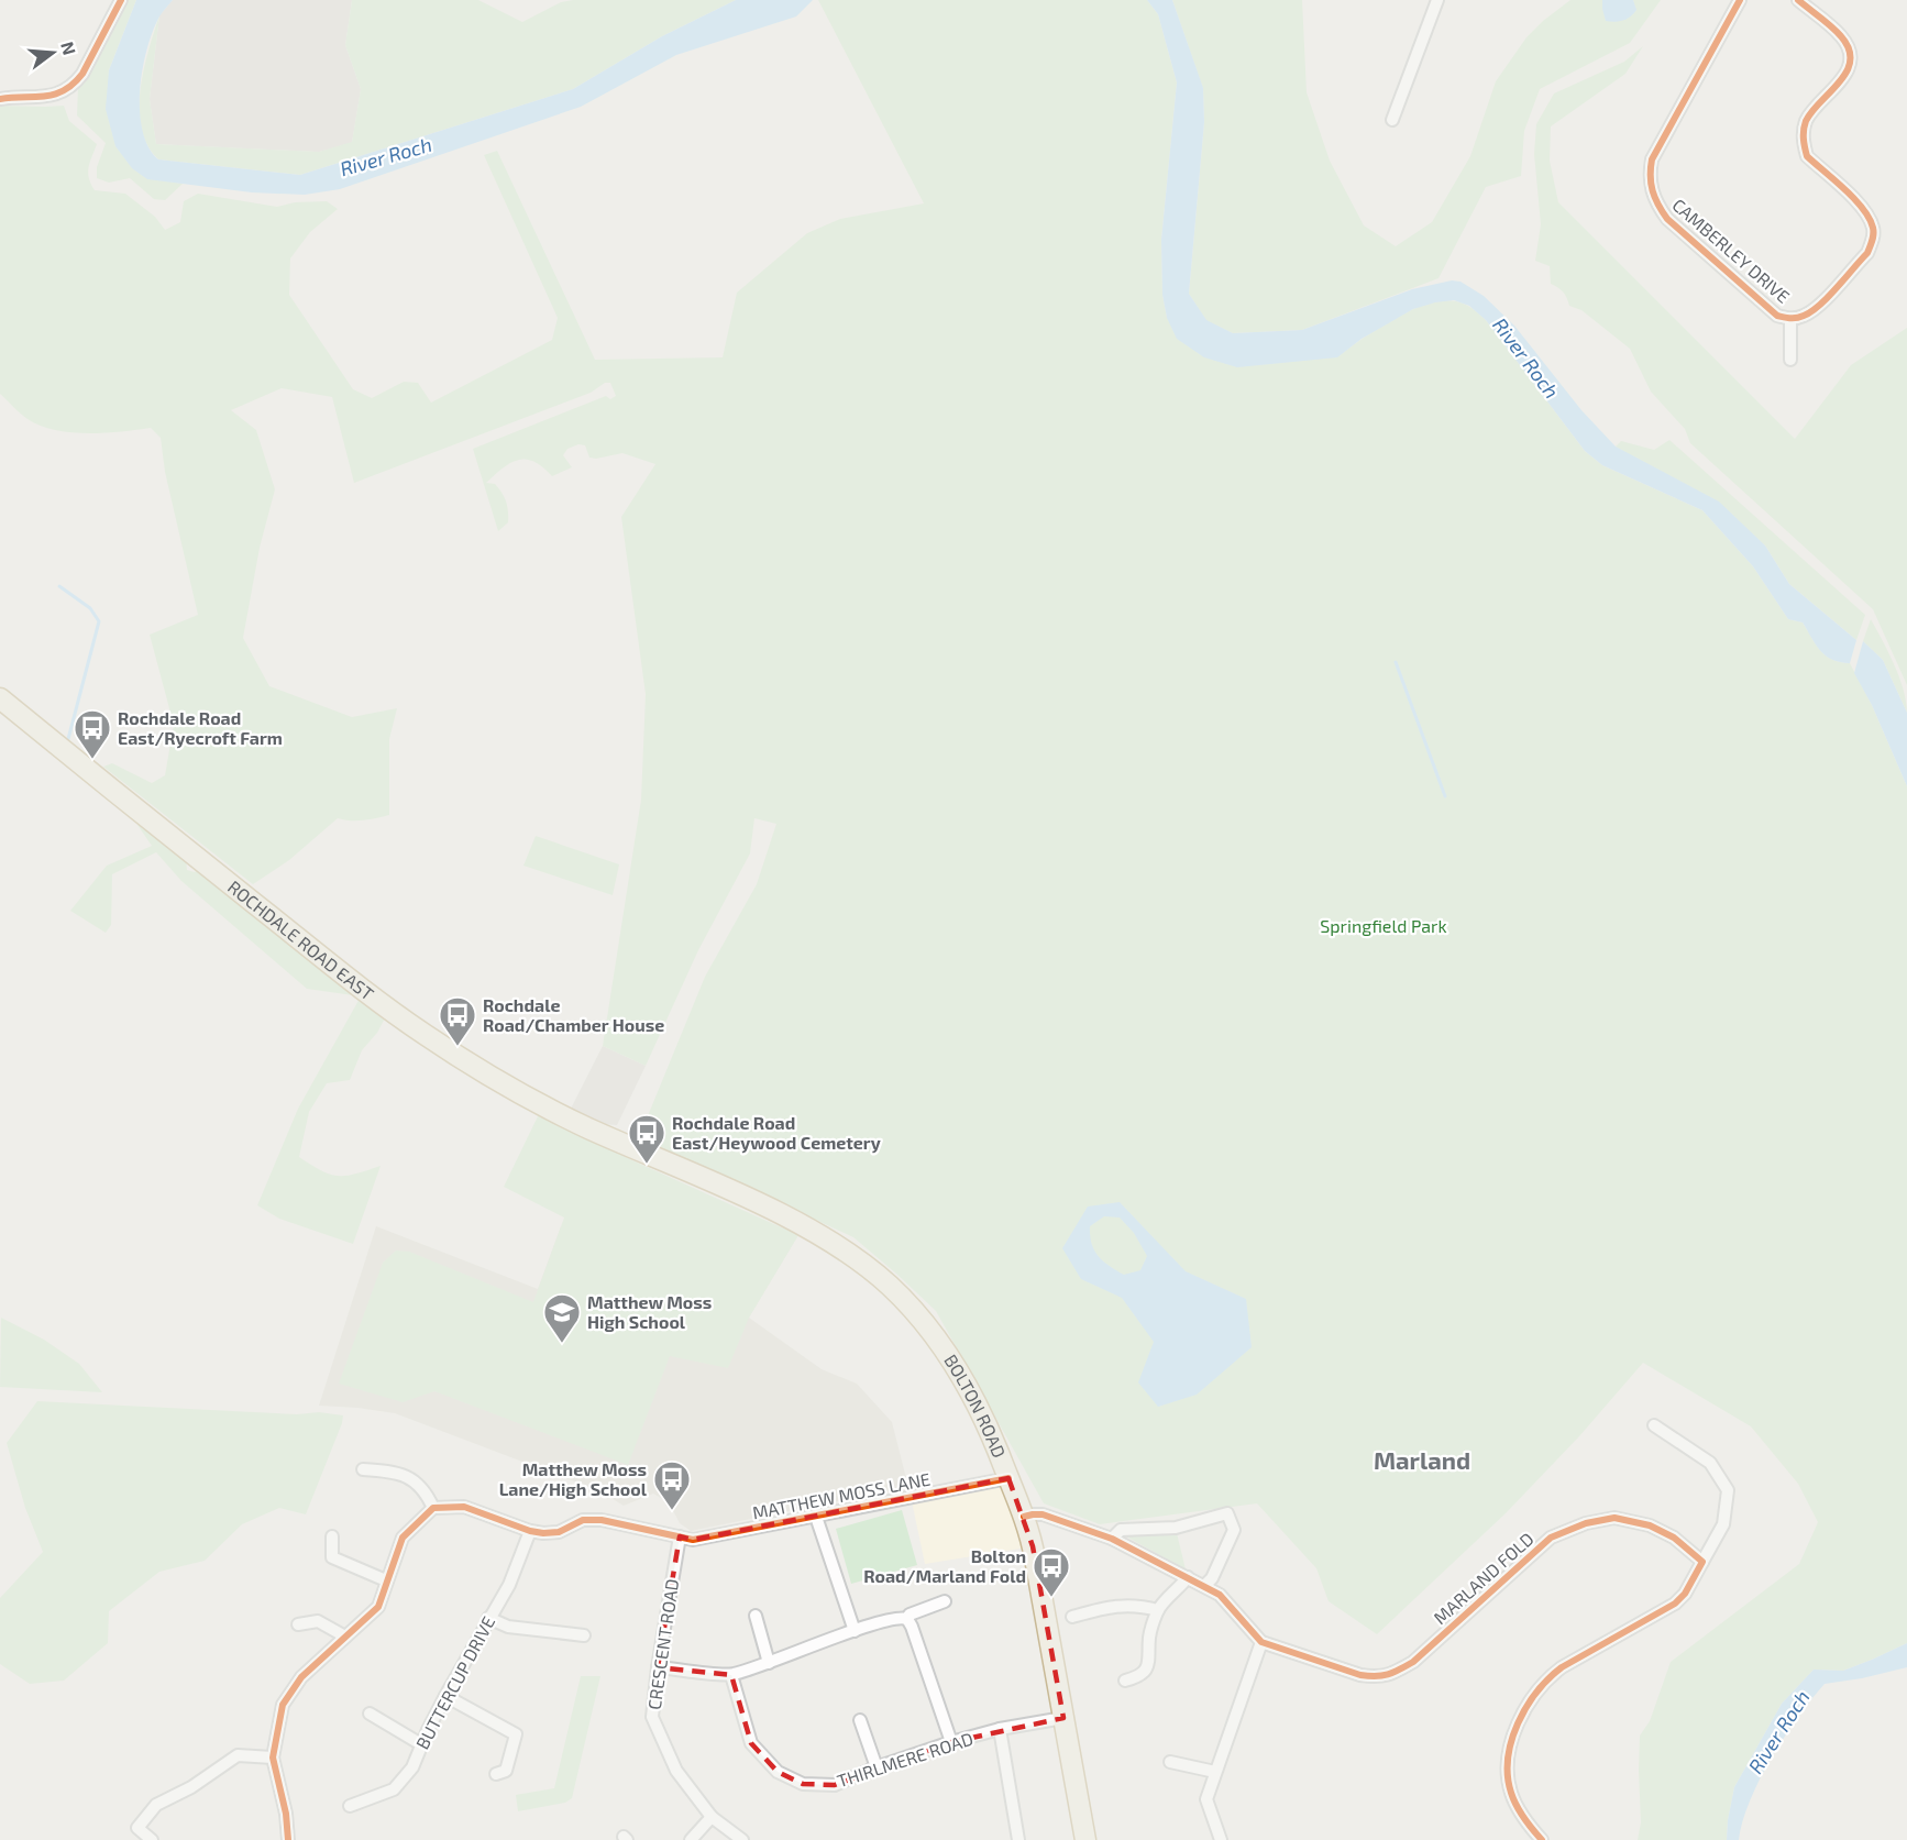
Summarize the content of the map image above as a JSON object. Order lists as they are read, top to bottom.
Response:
{
  "streets": {
    "highway": ["ROCHDALE ROAD EAST", "BOLTON ROAD"],
    "street": [
      "CAMBERLEY DRIVE",
      "MATTHEW MOSS LANE",
      "MARLAND FOLD",
      "CRESCENT ROAD",
      "BUTTERCUP DRIVE",
      "THIRLMERE ROAD"
    ]
  },
  "crossings": [
    ["ROCHDALE ROAD EAST", "BOLTON ROAD"],
    ["BOLTON ROAD", "MATTHEW MOSS LANE"],
    ["BOLTON ROAD", "THIRLMERE ROAD"],
    ["MATTHEW MOSS LANE", "CRESCENT ROAD"],
    ["MATTHEW MOSS LANE", "BUTTERCUP DRIVE"]
  ],
  "districts": ["Marland"],
  "water": ["River Roch"],
  "parks": ["Springfield Park"],
  "places": {
    "bus stop": [
      "Rochdale Road East/Ryecroft Farm",
      "Rochdale Road/Chamber House",
      "Rochdale Road East/Heywood Cemetery",
      "Matthew Moss Lane/High School",
      "Bolton Road/Marland Fold"
    ],
    "school or university": ["Matthew Moss High School"]
  },
  "north": "right"
}
